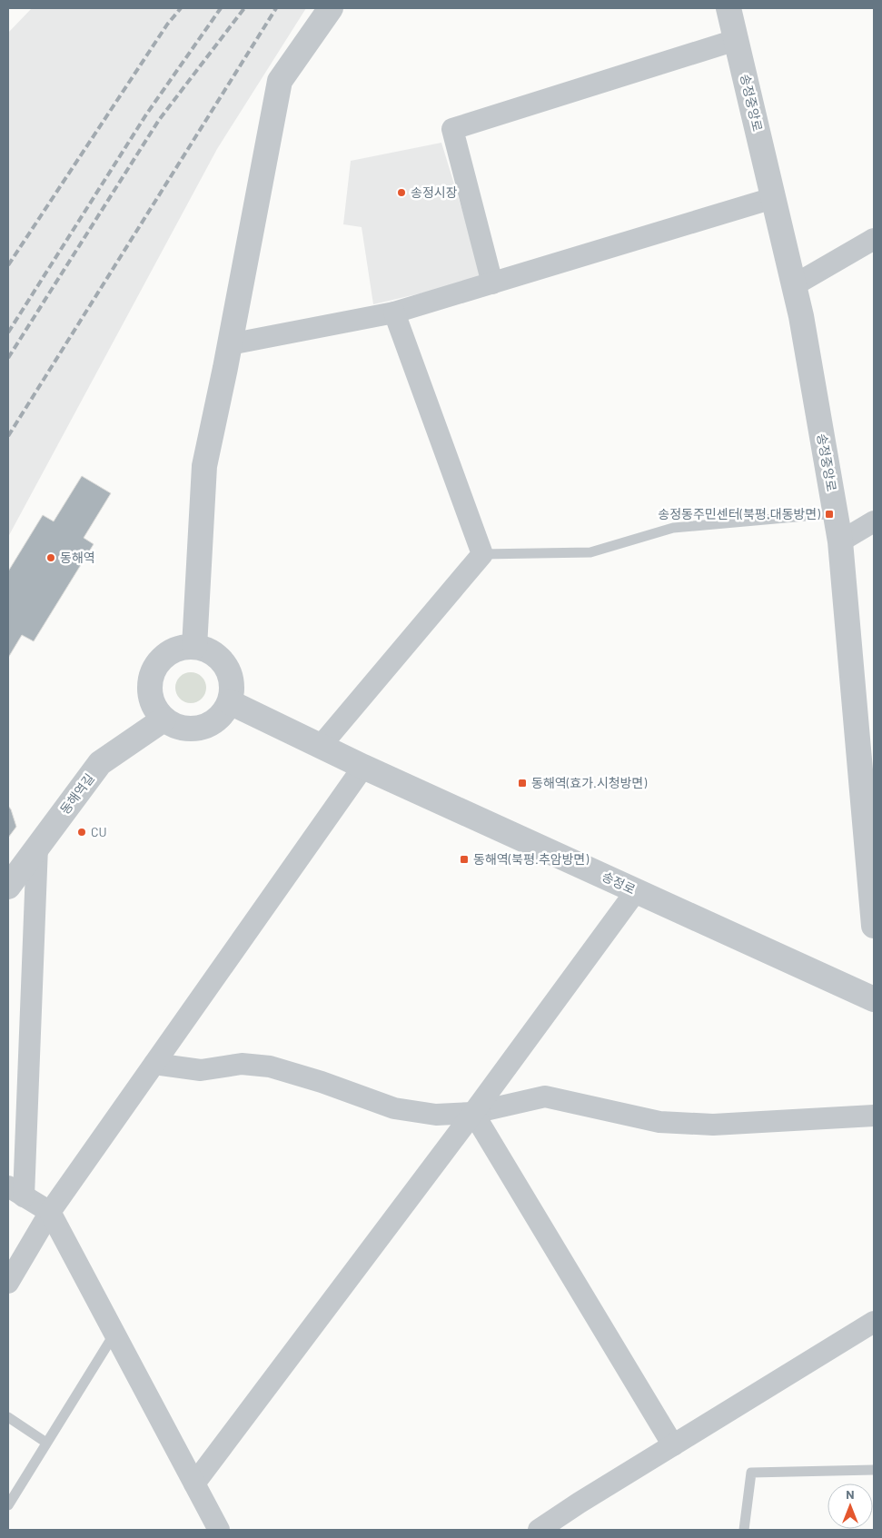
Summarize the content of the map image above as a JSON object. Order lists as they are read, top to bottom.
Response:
{
  "streets": {
    "street": ["송정중앙로", "동해역길", "송정로"]
  },
  "crossings": [
    ["동해역길", "송정로"]
  ],
  "places": {
    "other": ["송정시장", "동해역", "CU"],
    "transit": ["송정동주민센터(북평.대동방면)", "동해역(효가.시청방면)", "동해역(북평.추암방면)"]
  },
  "north": "top"
}
